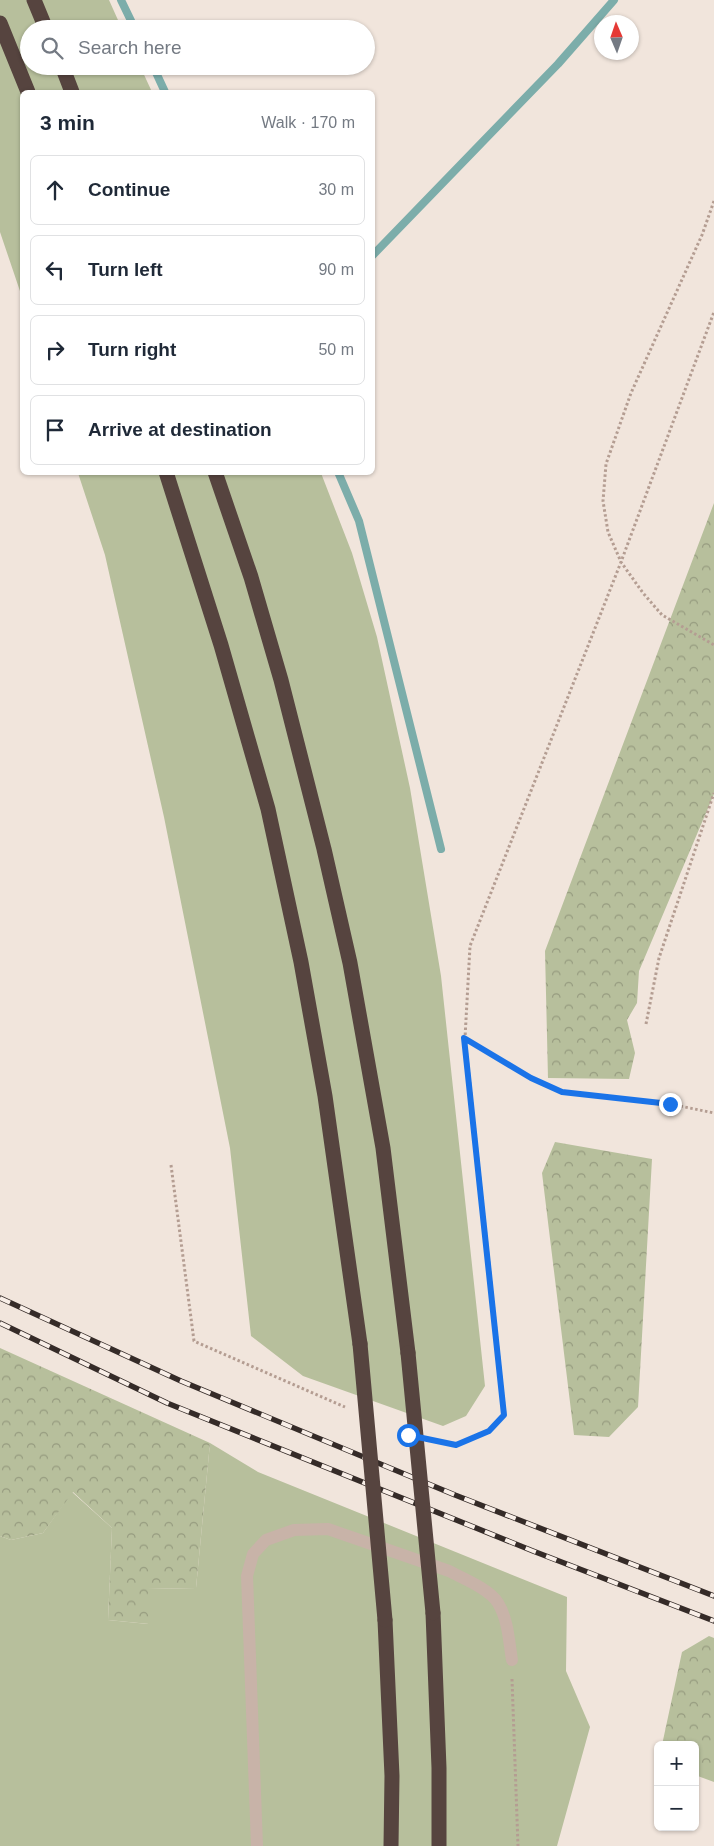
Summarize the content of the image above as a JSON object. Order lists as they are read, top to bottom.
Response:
{
  "north": "top",
  "page": {
    "search": "Search here",
    "heading": ["3 min", "Walk · 170 m"],
    "list": [
      ["Continue", "30 m"],
      ["Turn left", "90 m"],
      ["Turn right", "50 m"],
      "Arrive at destination"
    ],
    "map_buttons": ["+", "−"]
  }
}
